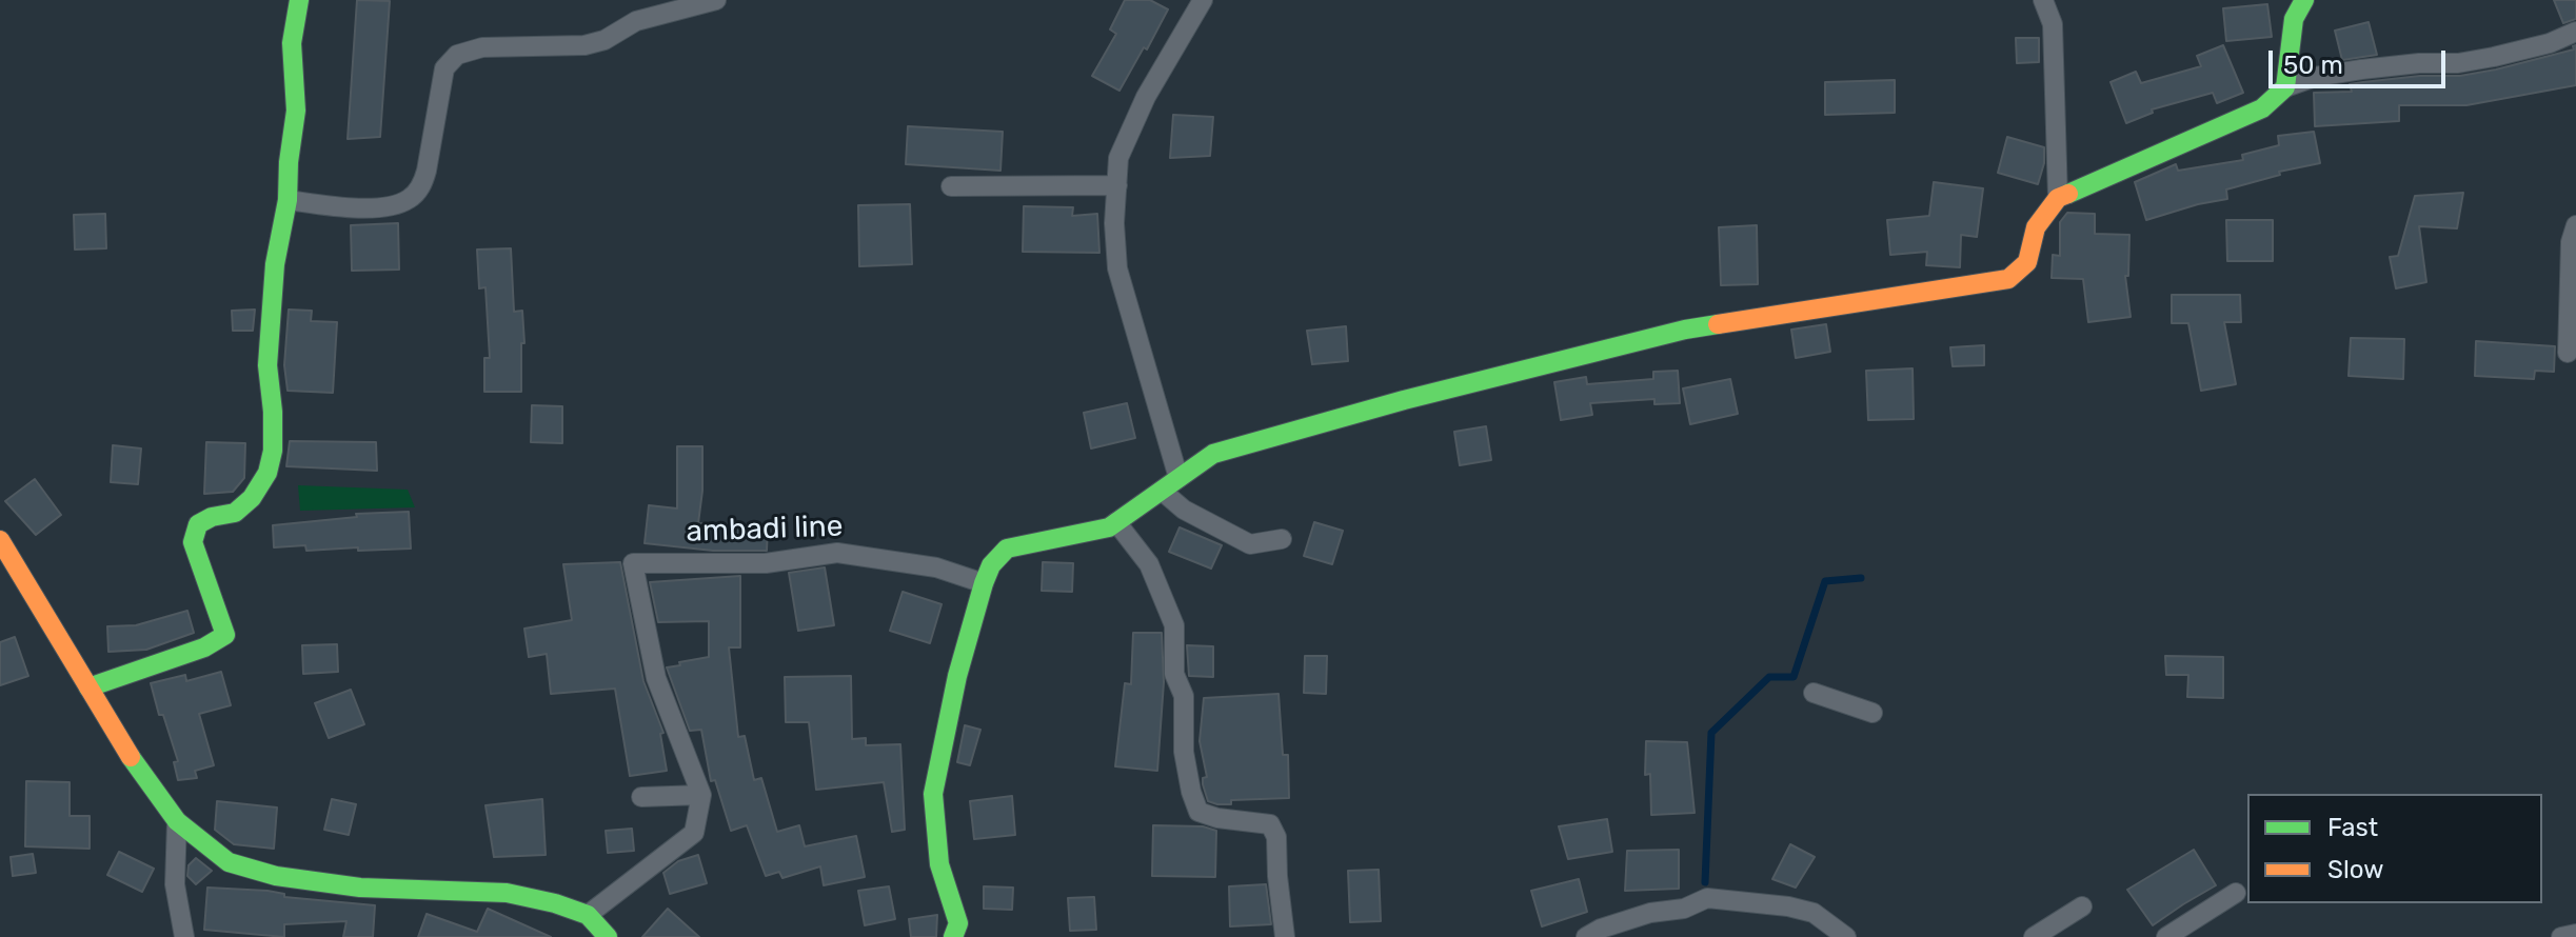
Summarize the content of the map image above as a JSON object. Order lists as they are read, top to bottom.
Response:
{
  "streets": {
    "street": ["ambadi line"]
  },
  "legend": ["Fast", "Slow"],
  "scale_bar": "50 m"
}
